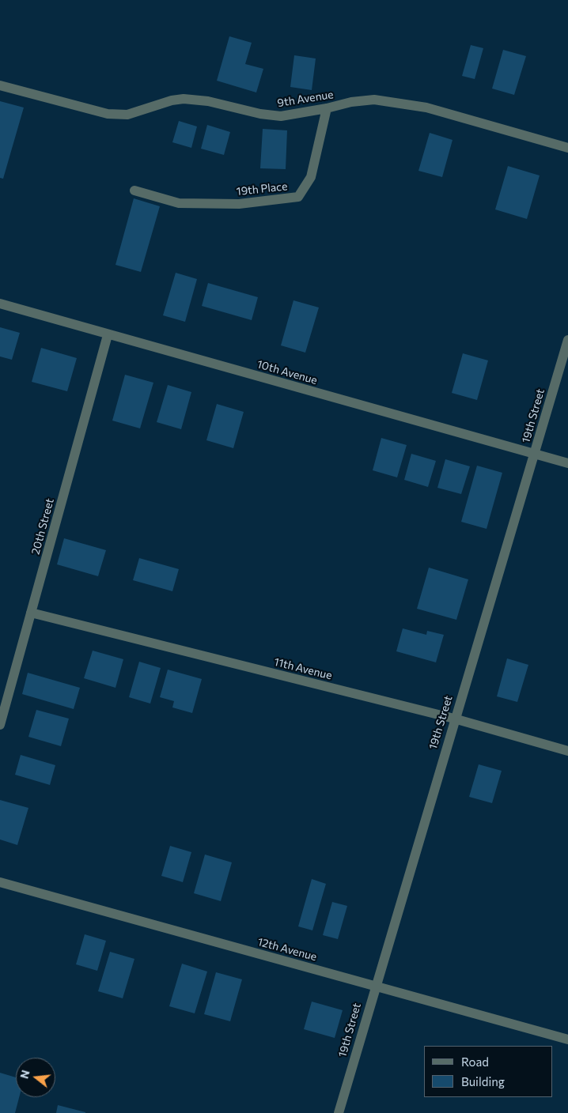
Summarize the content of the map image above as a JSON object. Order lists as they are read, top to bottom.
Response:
{
  "streets": {
    "street": [
      "9th Avenue",
      "19th Place",
      "10th Avenue",
      "19th Street",
      "20th Street",
      "11th Avenue",
      "12th Avenue"
    ]
  },
  "crossings": [
    ["9th Avenue", "19th Place"],
    ["10th Avenue", "19th Street"],
    ["10th Avenue", "20th Street"],
    ["19th Street", "11th Avenue"],
    ["19th Street", "12th Avenue"],
    ["20th Street", "11th Avenue"]
  ],
  "legend": ["Road", "Building"],
  "north": "left"
}
